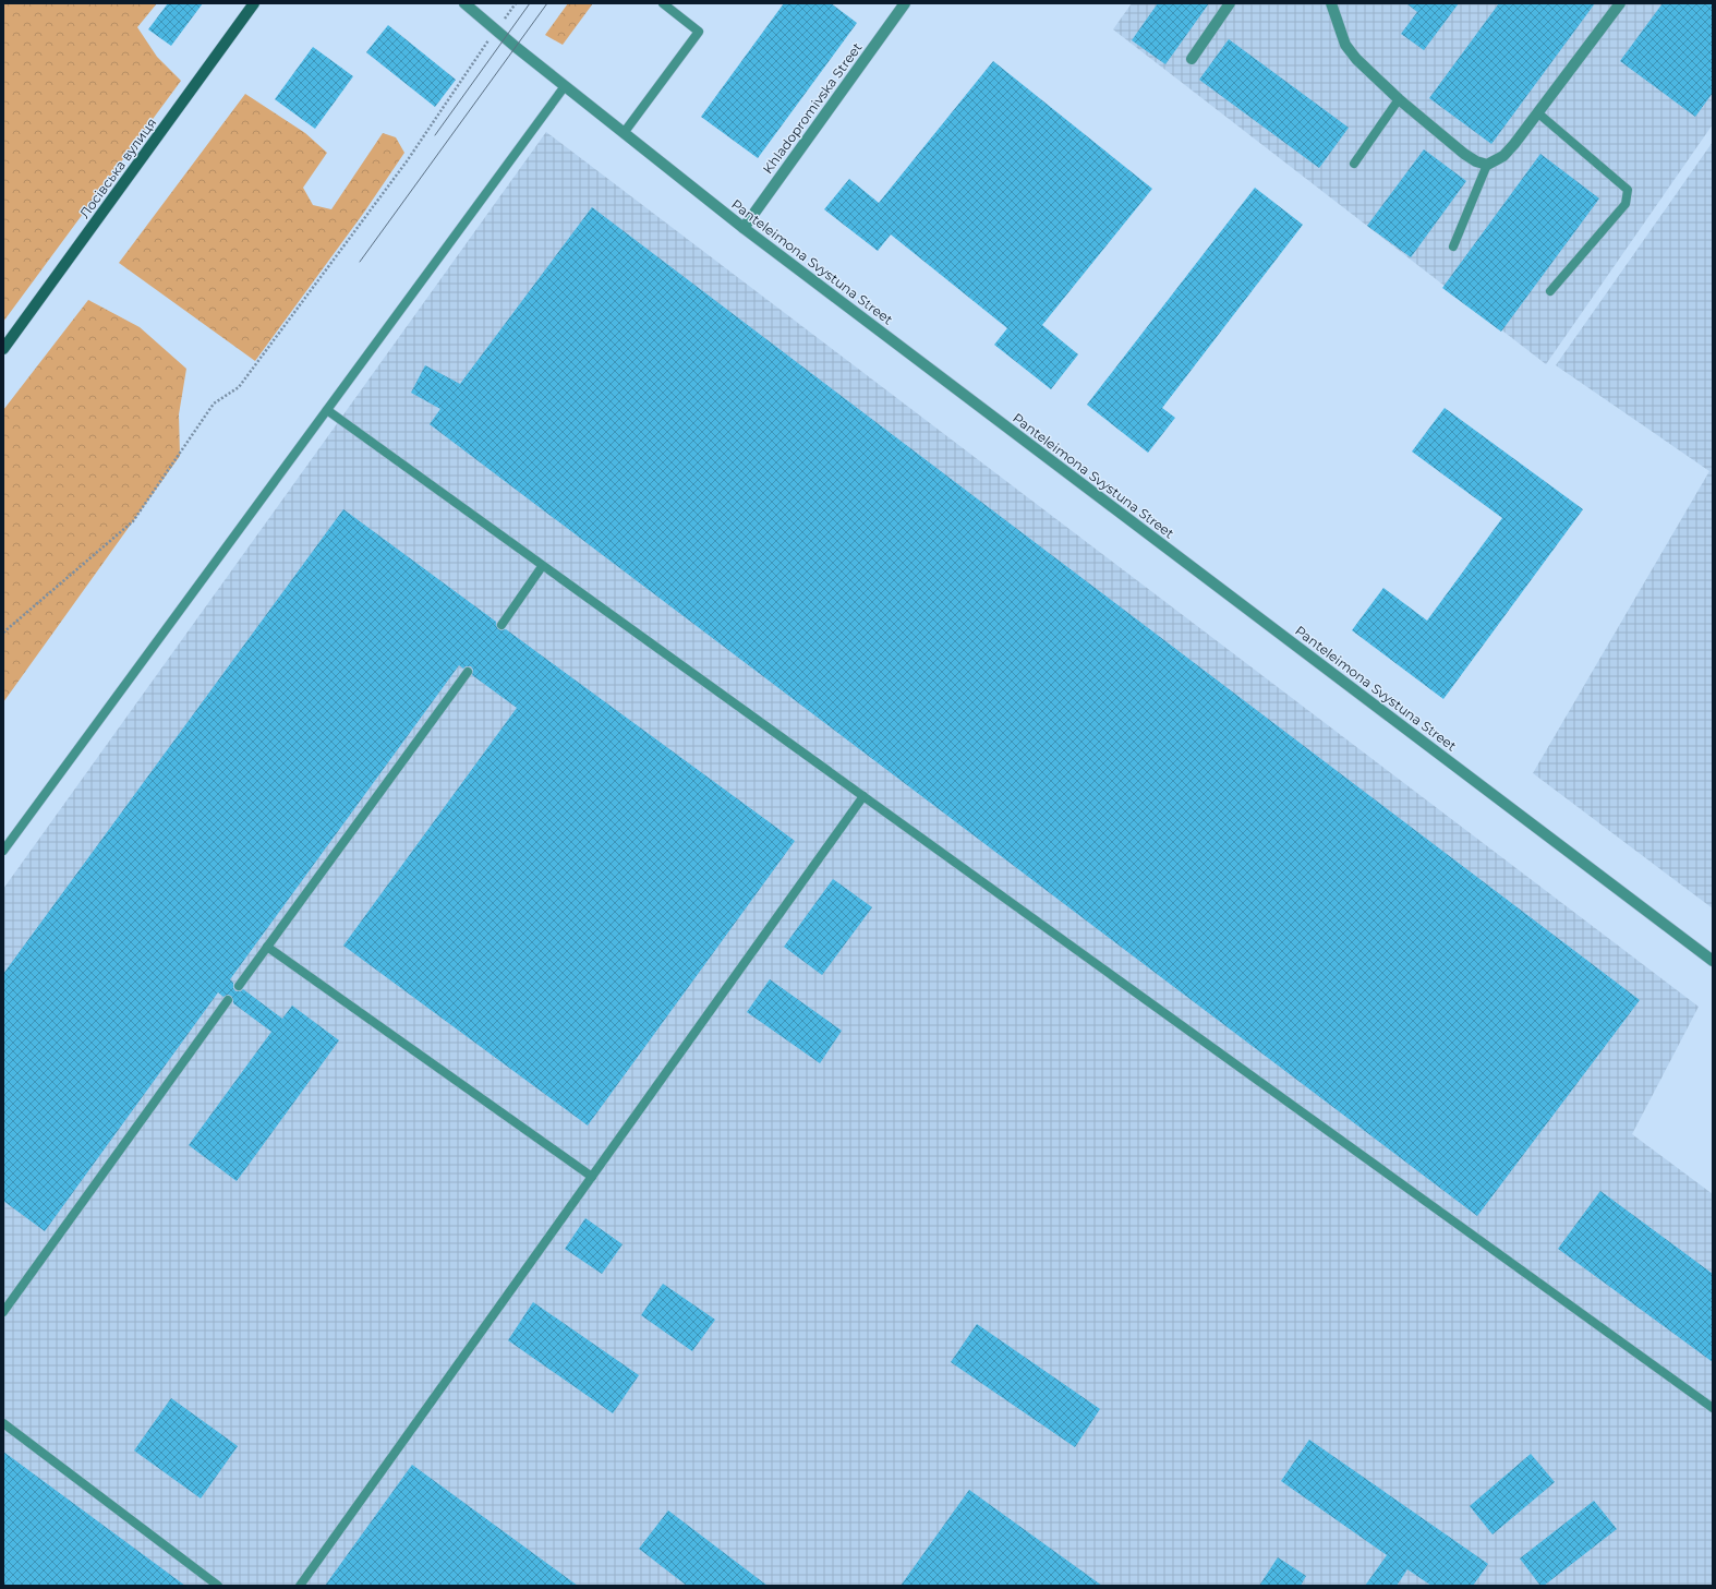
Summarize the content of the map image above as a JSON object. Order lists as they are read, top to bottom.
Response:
{
  "streets": {
    "main road": ["Лосівська вулиця"],
    "street": ["Khladopromivska Street", "Panteleimona Svystuna Street"]
  },
  "crossings": [
    ["Khladopromivska Street", "Panteleimona Svystuna Street"]
  ]
}
